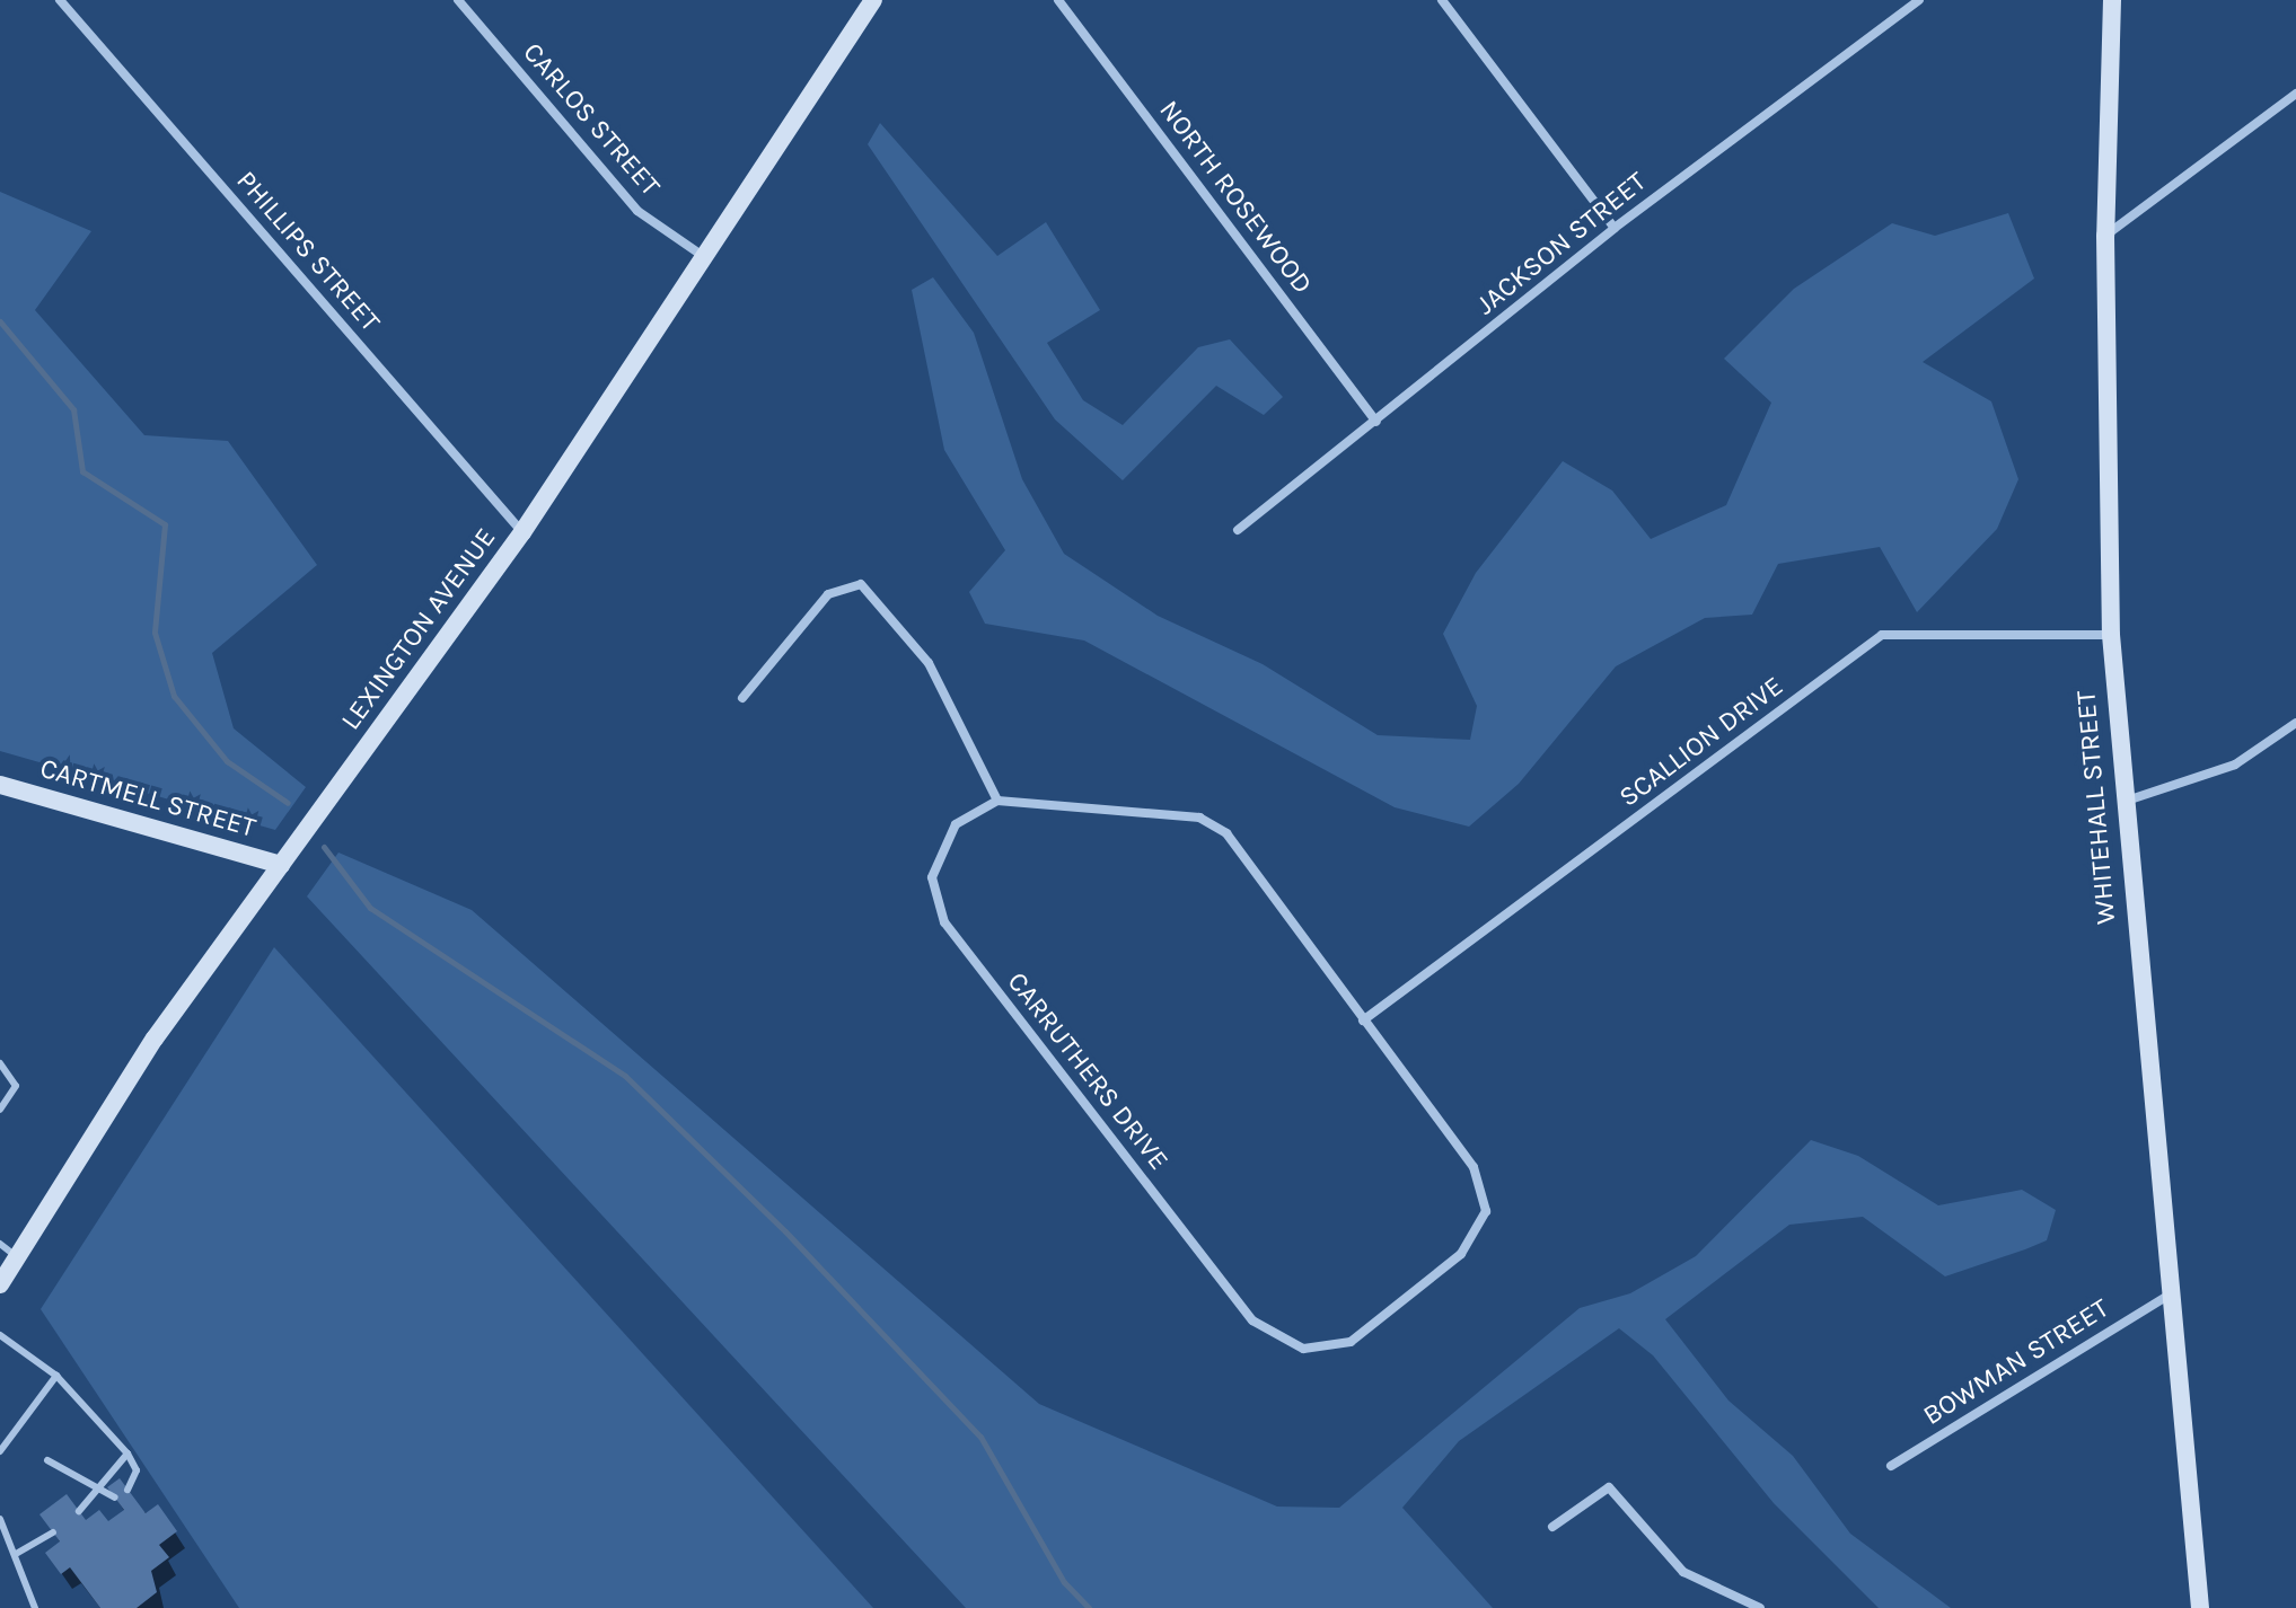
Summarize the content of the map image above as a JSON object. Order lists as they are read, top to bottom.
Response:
{
  "streets": {
    "street": [
      "CARLOS STREET",
      "NORTH ROSEWOOD",
      "JACKSON STREET",
      "PHILLIPS STREET",
      "LEXINGTON AVENUE",
      "SCALLION DRIVE",
      "CARTMELL STREET",
      "WHITEHALL STREET",
      "CARRUTHERS DRIVE",
      "BOWMAN STREET"
    ]
  },
  "crossings": [
    ["CARLOS STREET", "LEXINGTON AVENUE"],
    ["NORTH ROSEWOOD", "JACKSON STREET"],
    ["PHILLIPS STREET", "LEXINGTON AVENUE"],
    ["LEXINGTON AVENUE", "CARTMELL STREET"],
    ["SCALLION DRIVE", "WHITEHALL STREET"],
    ["SCALLION DRIVE", "CARRUTHERS DRIVE"],
    ["WHITEHALL STREET", "BOWMAN STREET"]
  ]
}
